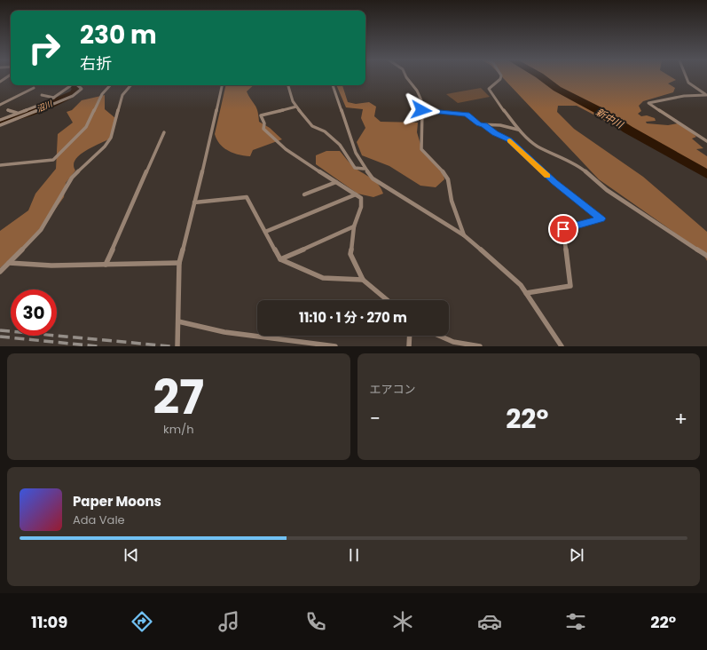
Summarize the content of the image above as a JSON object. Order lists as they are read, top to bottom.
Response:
{
  "water": ["沼川", "新中川"],
  "page": {
    "turn": ["230 m", "右折"],
    "limit": "30",
    "trip": "11:10 · 1 分 · 270 m",
    "tile": [
      ["27", "km/h"],
      "エアコン"
    ],
    "heat": ["−", "22°", "+"],
    "song": ["Paper Moons", "Ada Vale"],
    "tabs": ["11:09", "22°"]
  }
}
